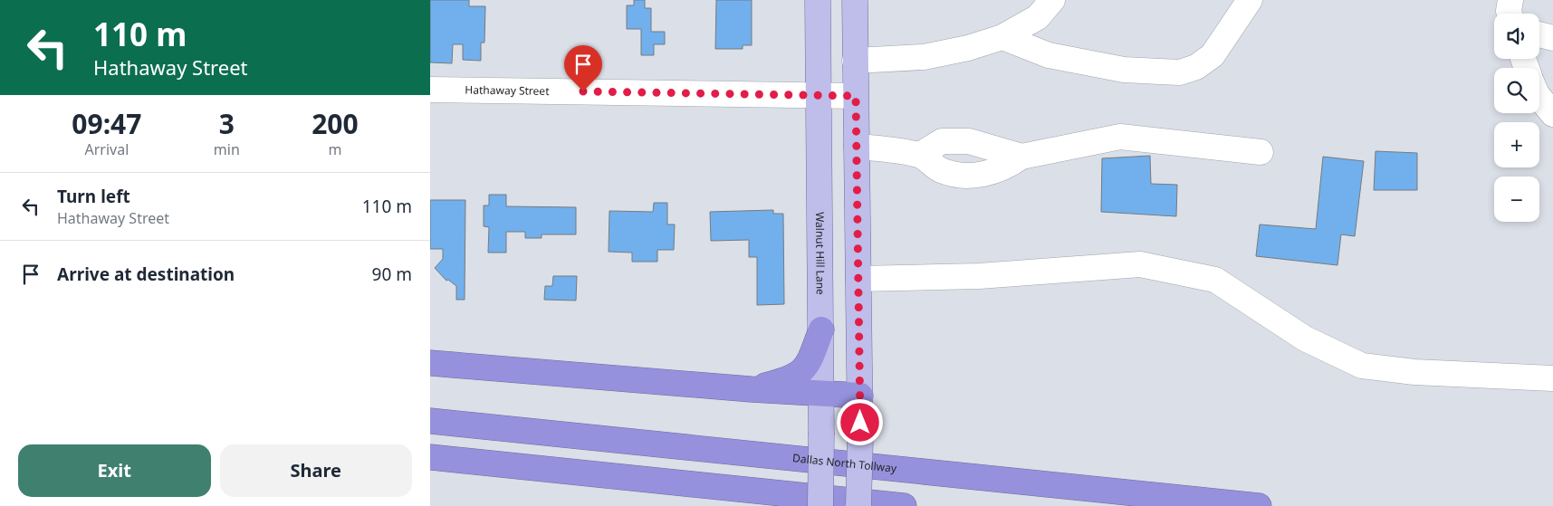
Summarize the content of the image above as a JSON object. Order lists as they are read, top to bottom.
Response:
{
  "streets": {
    "highway": ["Dallas North Tollway"],
    "main road": ["Walnut Hill Lane"],
    "street": ["Hathaway Street"]
  },
  "crossings": [
    ["Hathaway Street", "Walnut Hill Lane"]
  ],
  "page": {
    "turn": ["110 m", "Hathaway Street"],
    "map_buttons": ["+", "−"],
    "eta": [
      "09:47",
      "Arrival",
      "3",
      "min",
      "200",
      "m"
    ],
    "list": [
      {
        "name": "Turn left",
        "note": "Hathaway Street",
        "value": "110 m"
      },
      {
        "name": "Arrive at destination",
        "value": "90 m"
      }
    ],
    "buttons": ["Exit", "Share"]
  }
}
